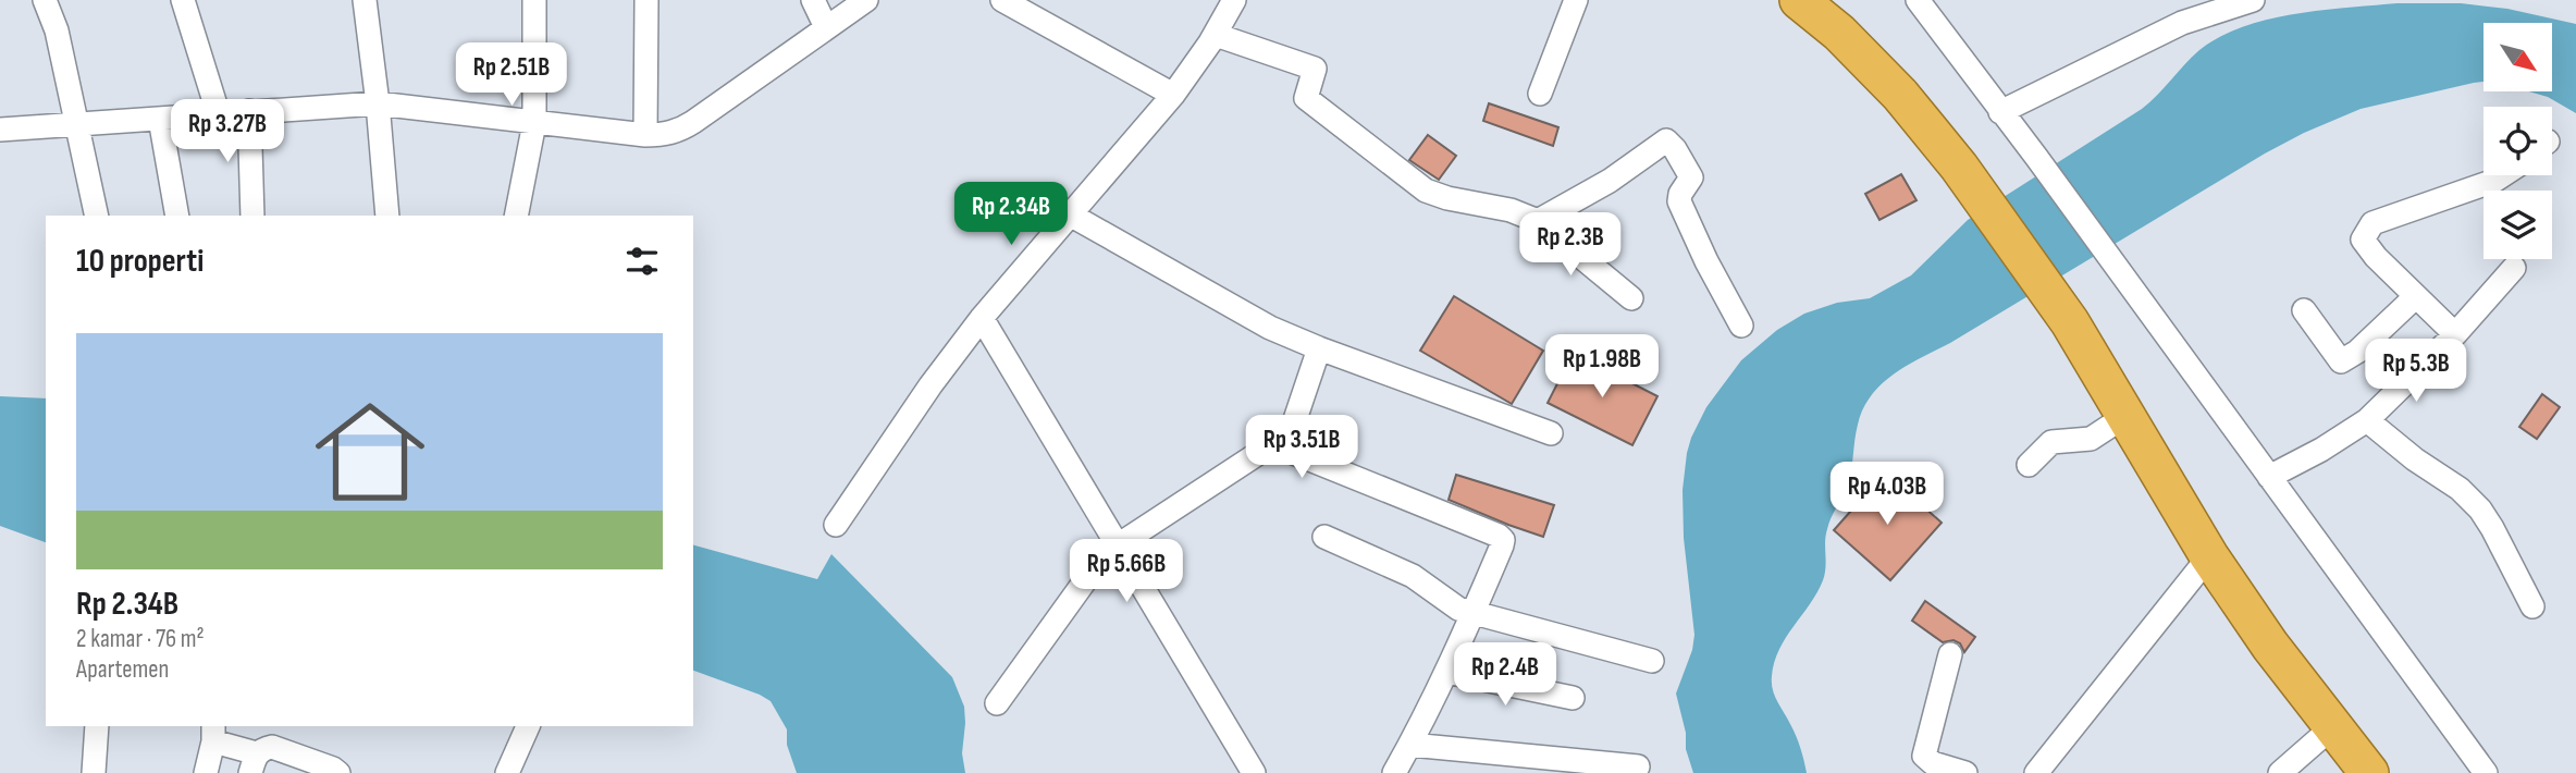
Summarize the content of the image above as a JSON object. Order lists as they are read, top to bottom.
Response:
{
  "north": "bottom right",
  "page": {
    "price": [
      "Rp 2.51B",
      "Rp 3.27B",
      "Rp 2.34B",
      "Rp 2.3B",
      "Rp 1.98B",
      "Rp 5.3B",
      "Rp 3.51B",
      "Rp 4.03B",
      "Rp 5.66B",
      "Rp 2.4B"
    ],
    "heading": "10 properti",
    "list": [
      {
        "name": "Rp 2.34B",
        "note": "2 kamar · 76 m² · Apartemen"
      }
    ]
  }
}
